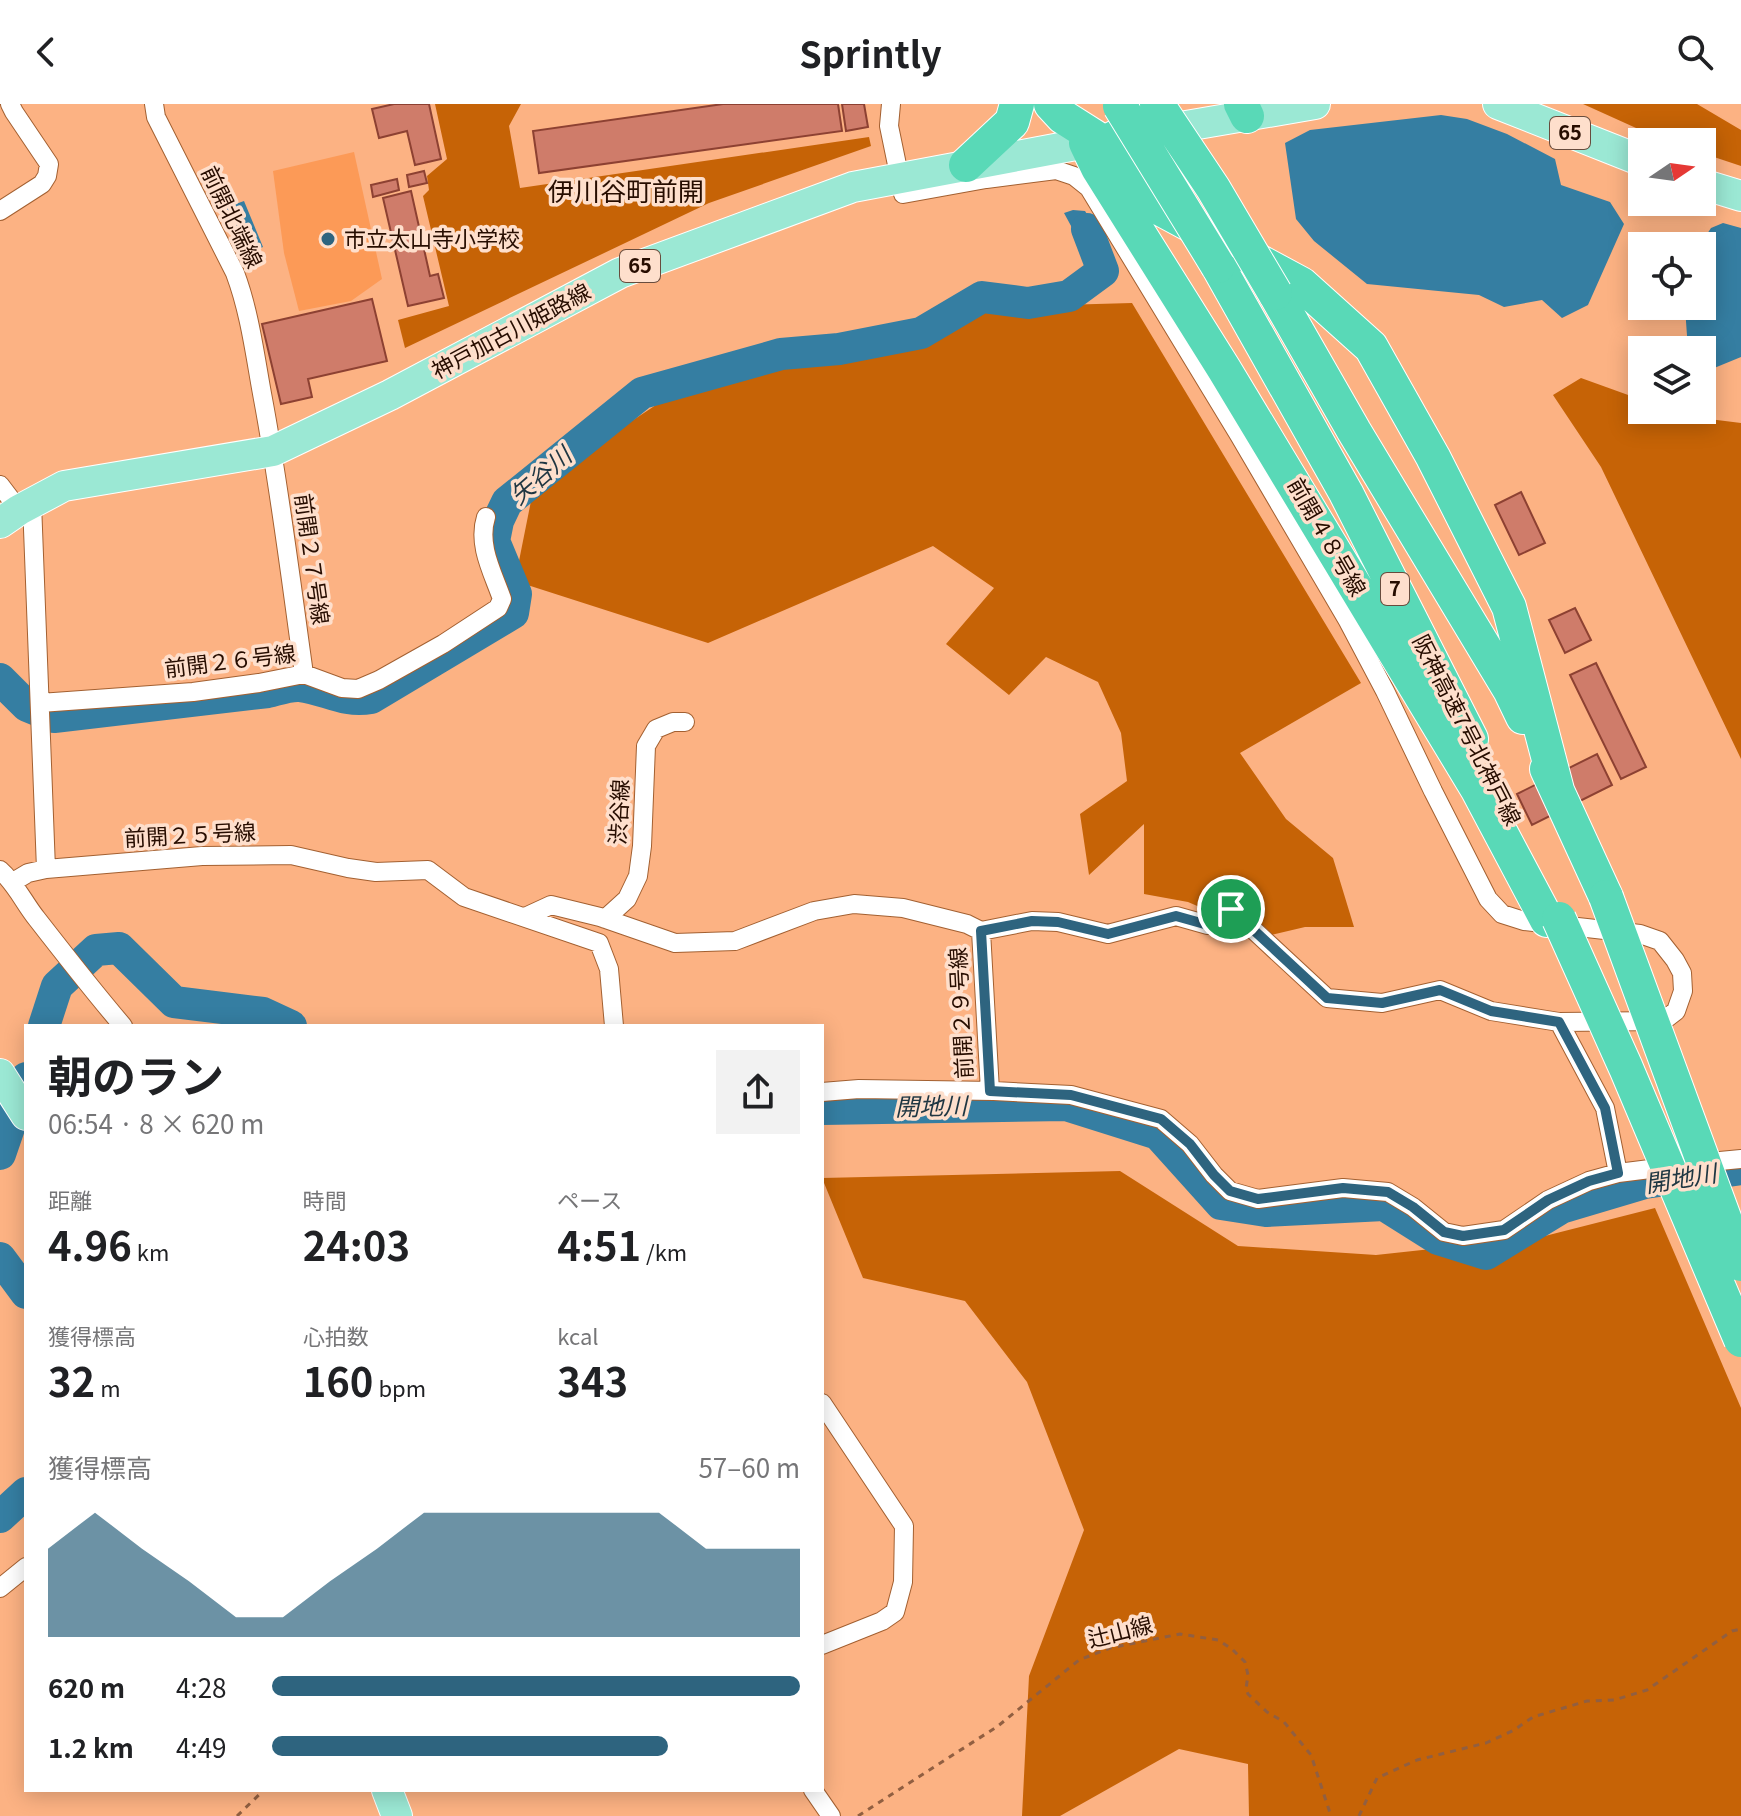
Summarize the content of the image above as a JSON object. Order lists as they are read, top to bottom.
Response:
{
  "streets": {
    "highway": ["7", "阪神高速7号北神戸線"],
    "main road": ["65", "神戸加古川姫路線"],
    "street": [
      "前開北端線",
      "前開４８号線",
      "前開２７号線",
      "前開２６号線",
      "渋谷線",
      "前開２５号線",
      "前開２９号線"
    ],
    "path": ["辻山線"]
  },
  "crossings": [
    ["前開北端線", "神戸加古川姫路線"],
    ["前開北端線", "前開２７号線"],
    ["神戸加古川姫路線", "前開４８号線"],
    ["神戸加古川姫路線", "前開２７号線"],
    ["神戸加古川姫路線", "阪神高速7号北神戸線"],
    ["前開２７号線", "前開２６号線"]
  ],
  "districts": ["伊川谷町前開"],
  "water": ["矢谷川", "開地川"],
  "places": ["市立太山寺小学校"],
  "north": "right",
  "page": {
    "header": "Sprintly",
    "heading": ["朝のラン", "06:54 · 8 × 620 m"],
    "stats": [
      ["距離", "4.96 km"],
      ["時間", "24:03"],
      ["ペース", "4:51 /km"],
      ["獲得標高", "32 m"],
      ["心拍数", "160 bpm"],
      ["kcal", "343"]
    ],
    "chart": ["獲得標高", "57–60 m"],
    "list": [
      {
        "name": "620 m",
        "note": "4:28"
      },
      {
        "name": "1.2 km",
        "note": "4:49"
      }
    ]
  }
}
